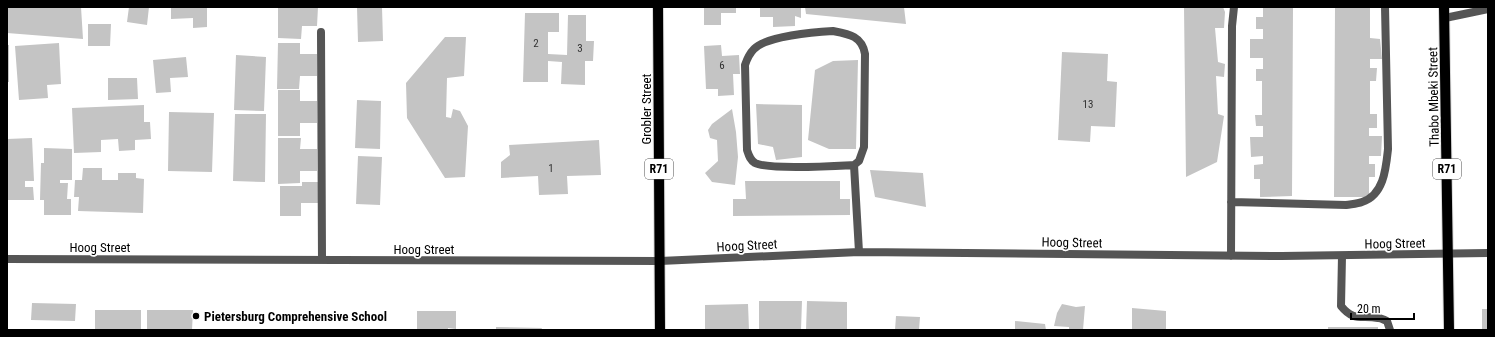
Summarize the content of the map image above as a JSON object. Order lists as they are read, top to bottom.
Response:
{
  "streets": {
    "main road": ["Thabo Mbeki Street", "Grobler Street", "R71"],
    "street": ["Hoog Street"]
  },
  "crossings": [
    ["Thabo Mbeki Street", "Hoog Street"],
    ["Grobler Street", "Hoog Street"]
  ],
  "places": ["Pietersburg Comprehensive School"],
  "house_numbers": [
    "2",
    "3",
    "6",
    "13",
    "1"
  ],
  "scale_bar": "20 m"
}
